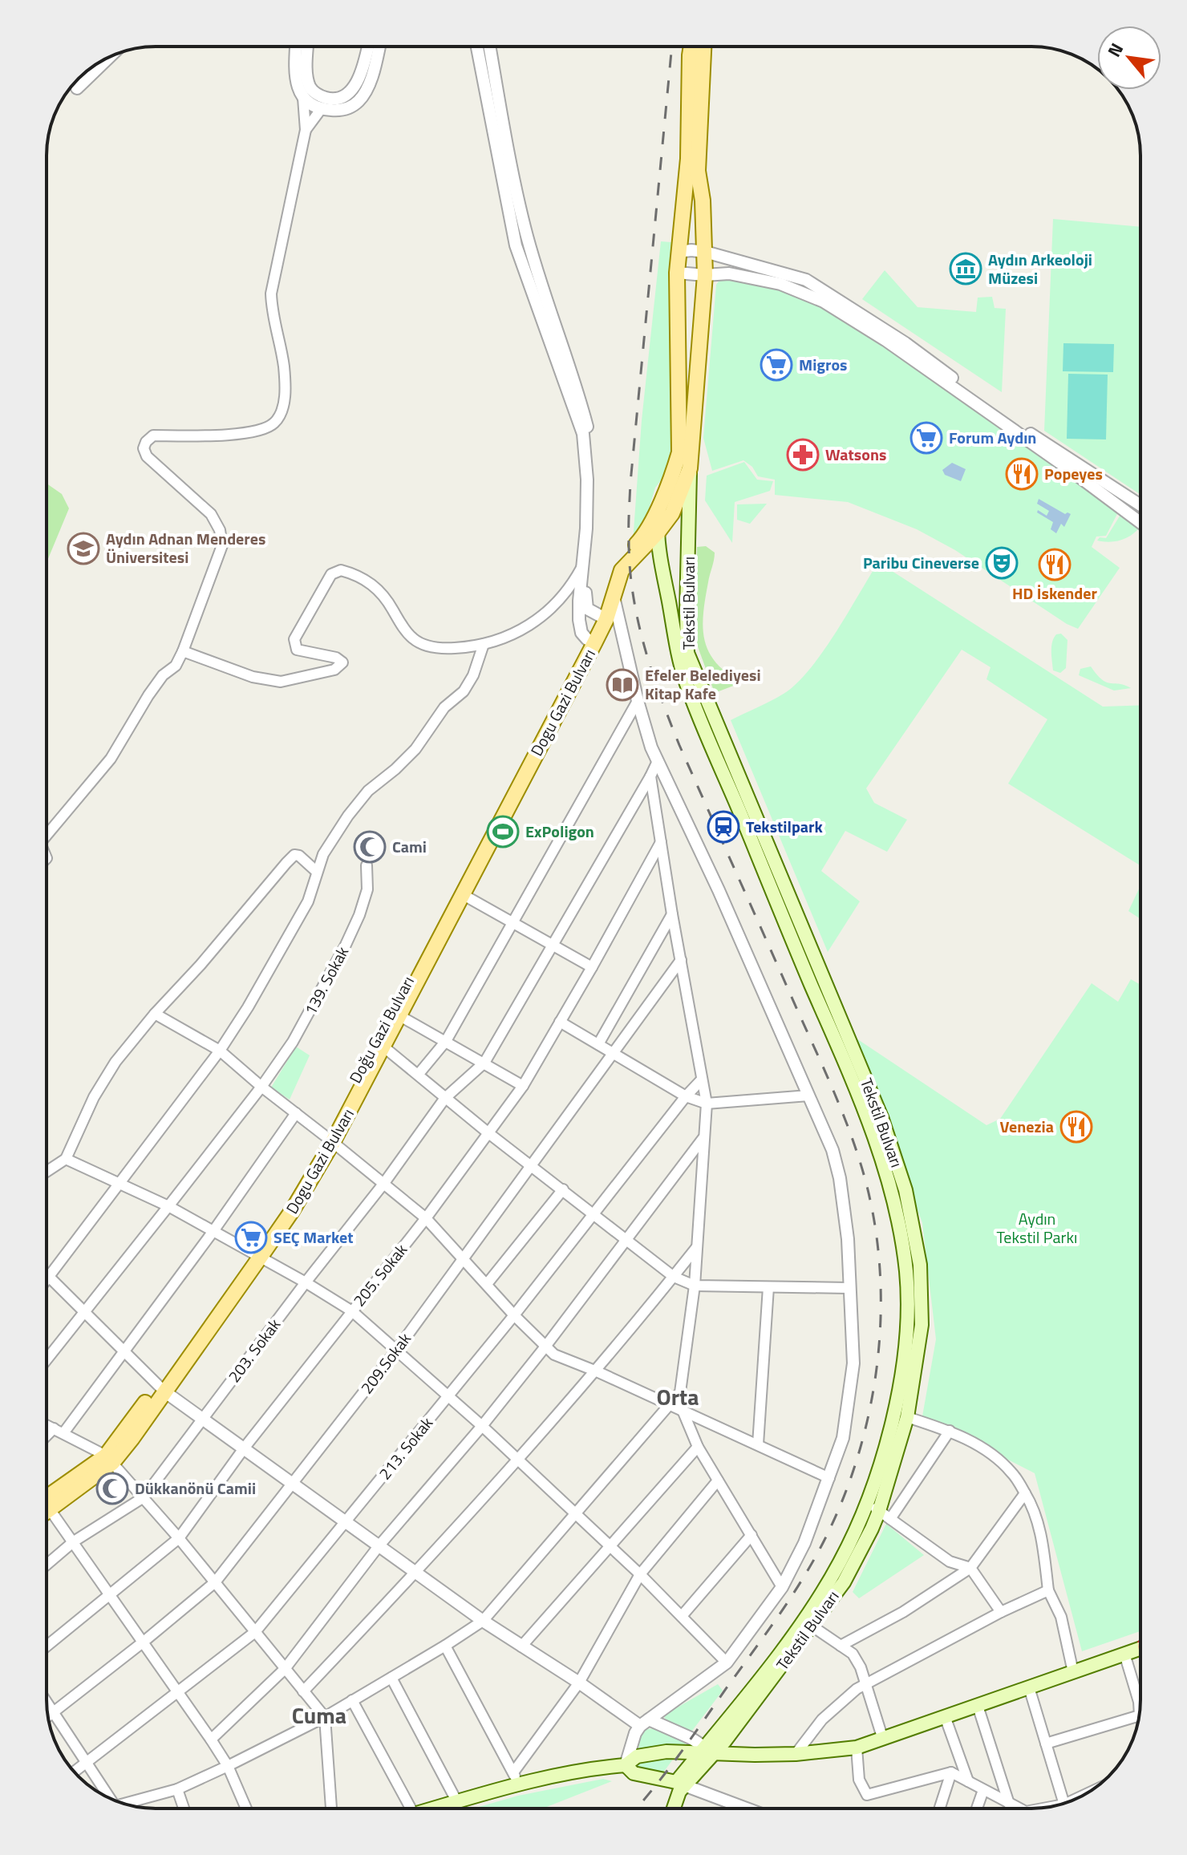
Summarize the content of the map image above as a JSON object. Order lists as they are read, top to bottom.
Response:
{
  "streets": {
    "main road": ["Tekstil Bulvarı", "Dogu Gazi Bulvarı", "Doğu Gazi Bulvarı"],
    "street": [
      "139. Sokak",
      "205. Sokak",
      "203. Sokak",
      "209.Sokak",
      "213. Sokak"
    ]
  },
  "crossings": [
    ["Tekstil Bulvarı", "Dogu Gazi Bulvarı"],
    ["Tekstil Bulvarı", "Doğu Gazi Bulvarı"],
    ["Dogu Gazi Bulvarı", "Doğu Gazi Bulvarı"]
  ],
  "districts": ["Orta", "Cuma"],
  "parks": ["Aydın Tekstil Parkı"],
  "places": {
    "museum": ["Aydın Arkeoloji Müzesi"],
    "supermarket": ["Migros", "Forum Aydın", "SEÇ Market"],
    "pharmacy": ["Watsons"],
    "restaurant": ["Popeyes", "HD İskender", "Venezia"],
    "school or university": ["Aydın Adnan Menderes Üniversitesi"],
    "theatre": ["Paribu Cineverse"],
    "library": ["Efeler Belediyesi Kitap Kafe"],
    "station": ["Tekstilpark"],
    "sports": ["ExPoligon"],
    "mosque": ["Cami", "Dükkanönü Camii"]
  },
  "north": "top left"
}
